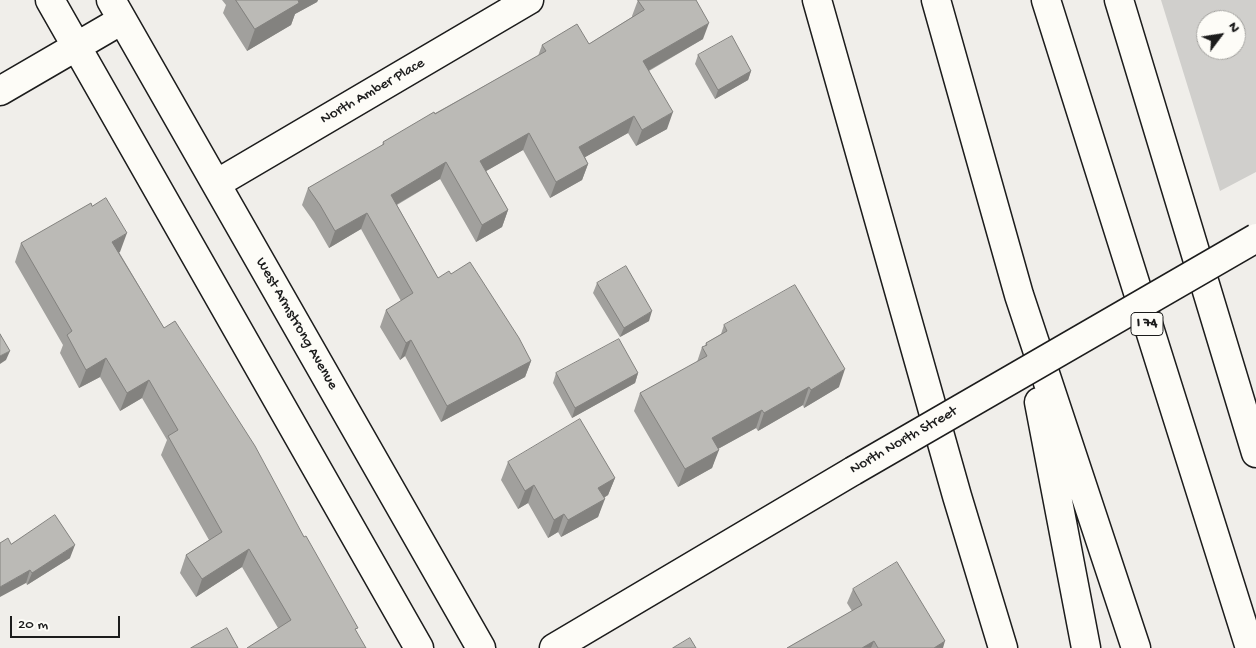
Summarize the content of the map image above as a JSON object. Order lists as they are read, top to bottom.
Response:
{
  "streets": {
    "main road": [
      "North Amber Place",
      "West Armstrong Avenue",
      "I 74",
      "North North Street"
    ]
  },
  "crossings": [
    ["North Amber Place", "West Armstrong Avenue"]
  ],
  "scale_bar": "20 m",
  "north": "top right"
}
